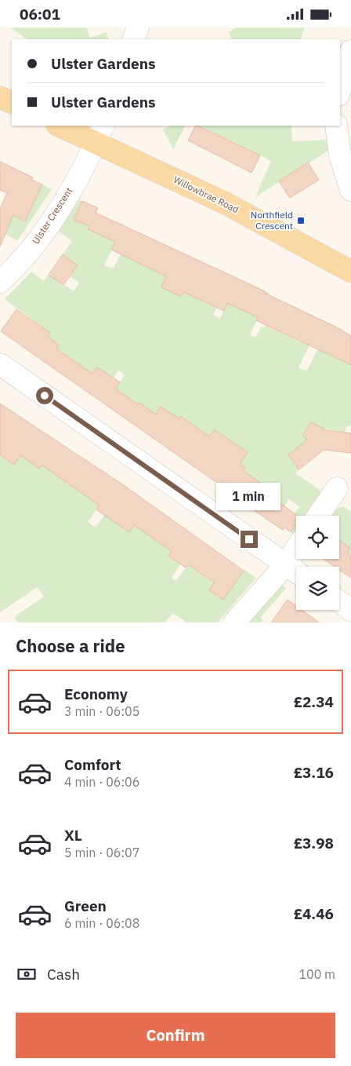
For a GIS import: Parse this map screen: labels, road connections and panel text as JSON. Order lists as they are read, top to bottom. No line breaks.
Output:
{"streets":{"main road":["Willowbrae Road"],"street":["Ulster Crescent"]},"crossings":[["Willowbrae Road","Ulster Crescent"]],"places":{"transit":["Northfield Crescent"]},"page":{"status":"06:01","banner":["Ulster Gardens","Ulster Gardens"],"bubble":"1 min","heading":"Choose a ride","list":[{"name":"Economy","note":"3 min · 06:05","value":"£2.34"},{"name":"Comfort","note":"4 min · 06:06","value":"£3.16"},{"name":"XL","note":"5 min · 06:07","value":"£3.98"},{"name":"Green","note":"6 min · 06:08","value":"£4.46"}],"pay":["Cash","100 m"],"buttons":"Confirm"}}
